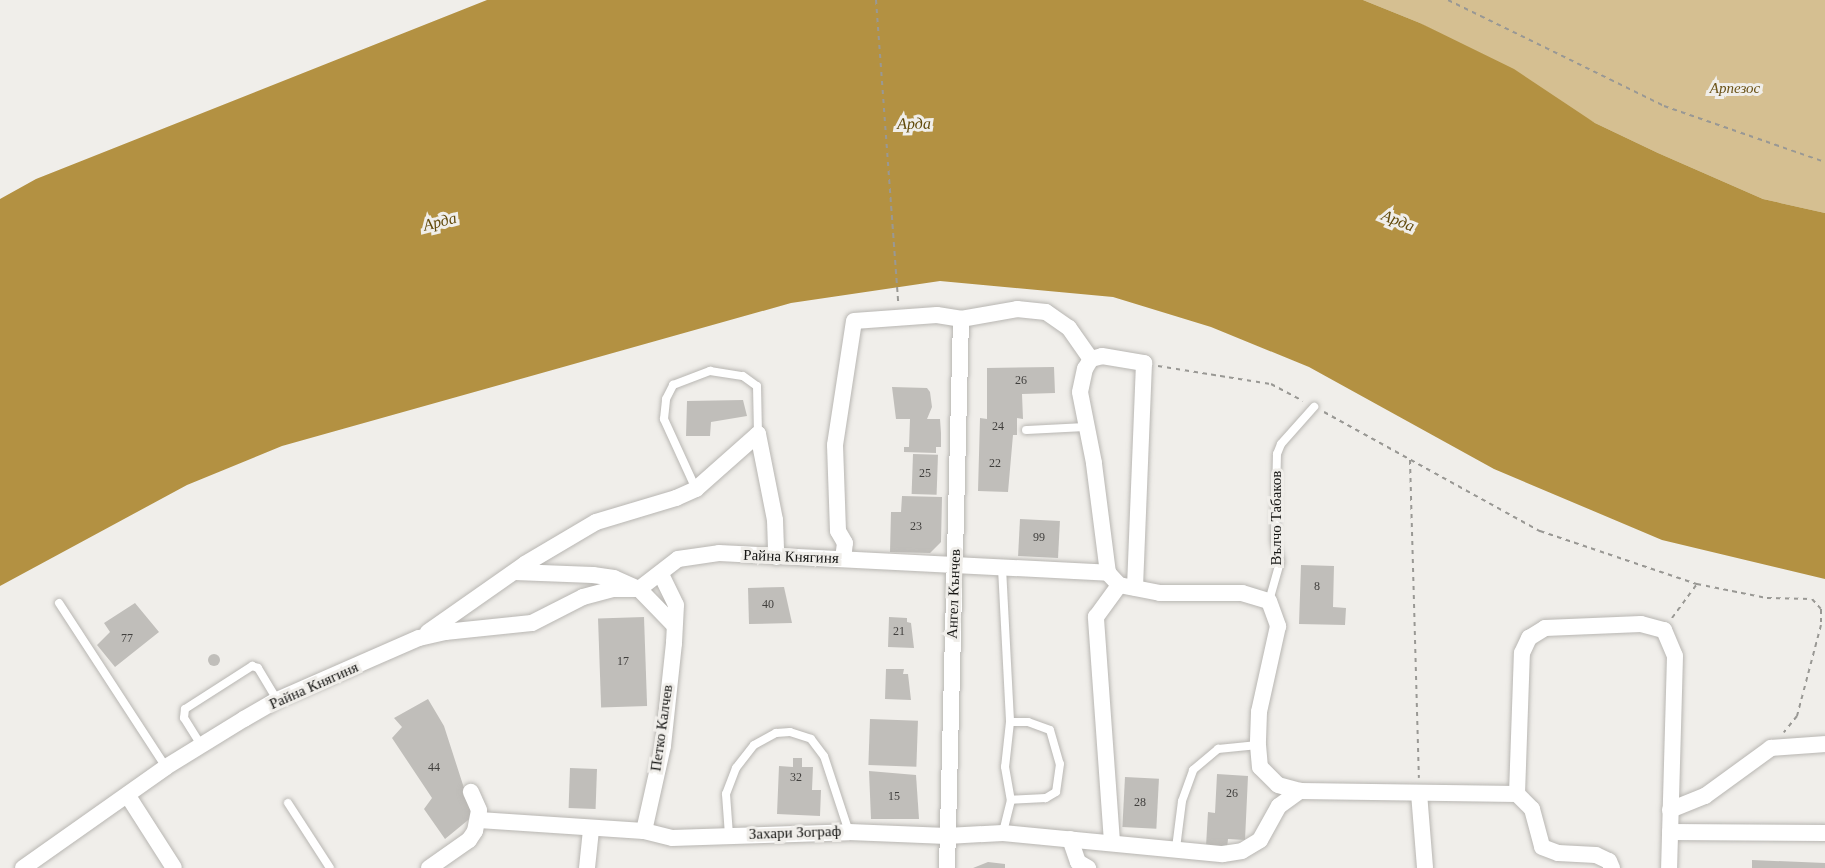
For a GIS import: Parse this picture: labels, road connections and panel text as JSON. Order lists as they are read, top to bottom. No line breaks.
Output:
{"streets":{"street":["Райна Княгиня","Ангел Кънчев","Петко Калчев","Захари Зограф"],"lane":["Вълчо Табаков"]},"crossings":[["Вълчо Табаков","Райна Княгиня"],["Райна Княгиня","Ангел Кънчев"],["Райна Княгиня","Петко Калчев"],["Ангел Кънчев","Захари Зограф"],["Петко Калчев","Захари Зограф"]],"water":["Арда"],"parks":["Арпезос"],"house_numbers":["26","24","22","25","23","99","8","40","21","77","17","44","32","26","15","28"]}
